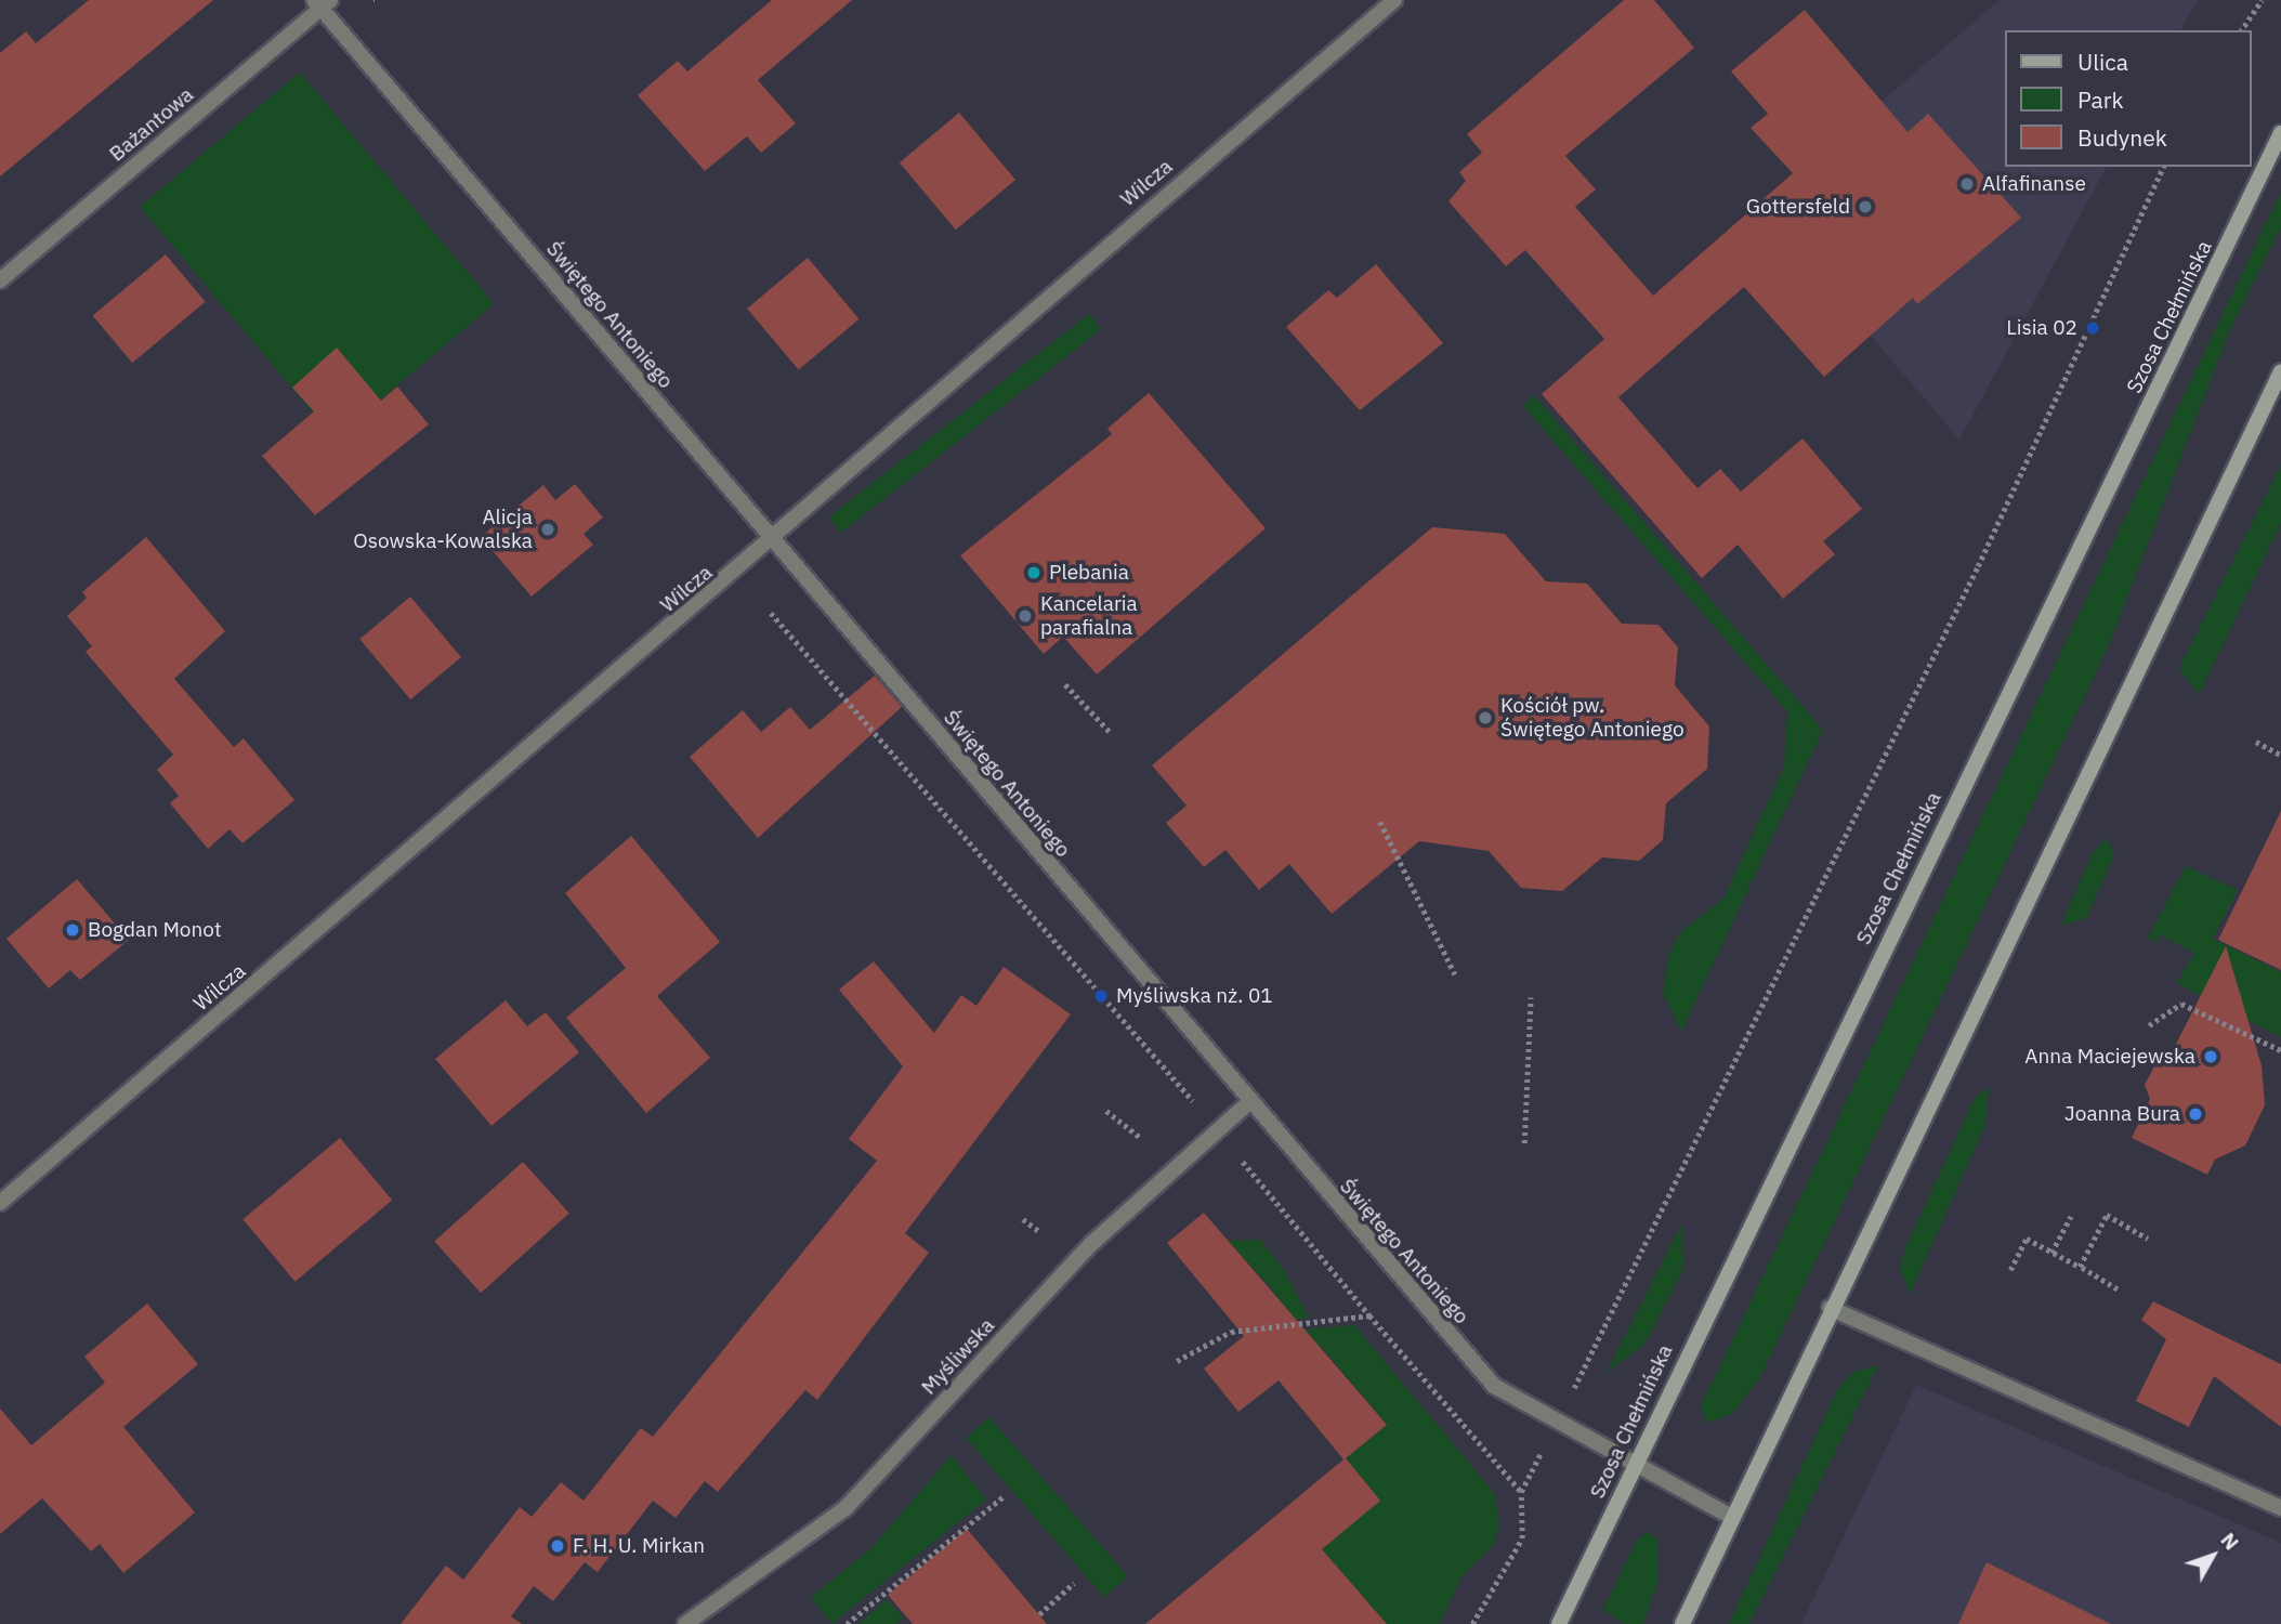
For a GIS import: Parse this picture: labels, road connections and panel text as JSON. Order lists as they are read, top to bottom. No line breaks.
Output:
{"streets":{"main road":["Szosa Chełmińska"],"street":["Bażantowa","Wilcza","Świętego Antoniego","Myśliwska"]},"crossings":[["Bażantowa","Świętego Antoniego"],["Wilcza","Świętego Antoniego"],["Świętego Antoniego","Szosa Chełmińska"],["Świętego Antoniego","Myśliwska"]],"places":["Alfafinanse","Gottersfeld","Lisia 02","Alicja Osowska-Kowalska","Plebania","Kancelaria parafialna","Kościół pw. Świętego Antoniego","Bogdan Monot","Myśliwska nż. 01","Anna Maciejewska","Joanna Bura","F. H. U. Mirkan"],"legend":["Ulica","Park","Budynek"],"north":"top right"}
